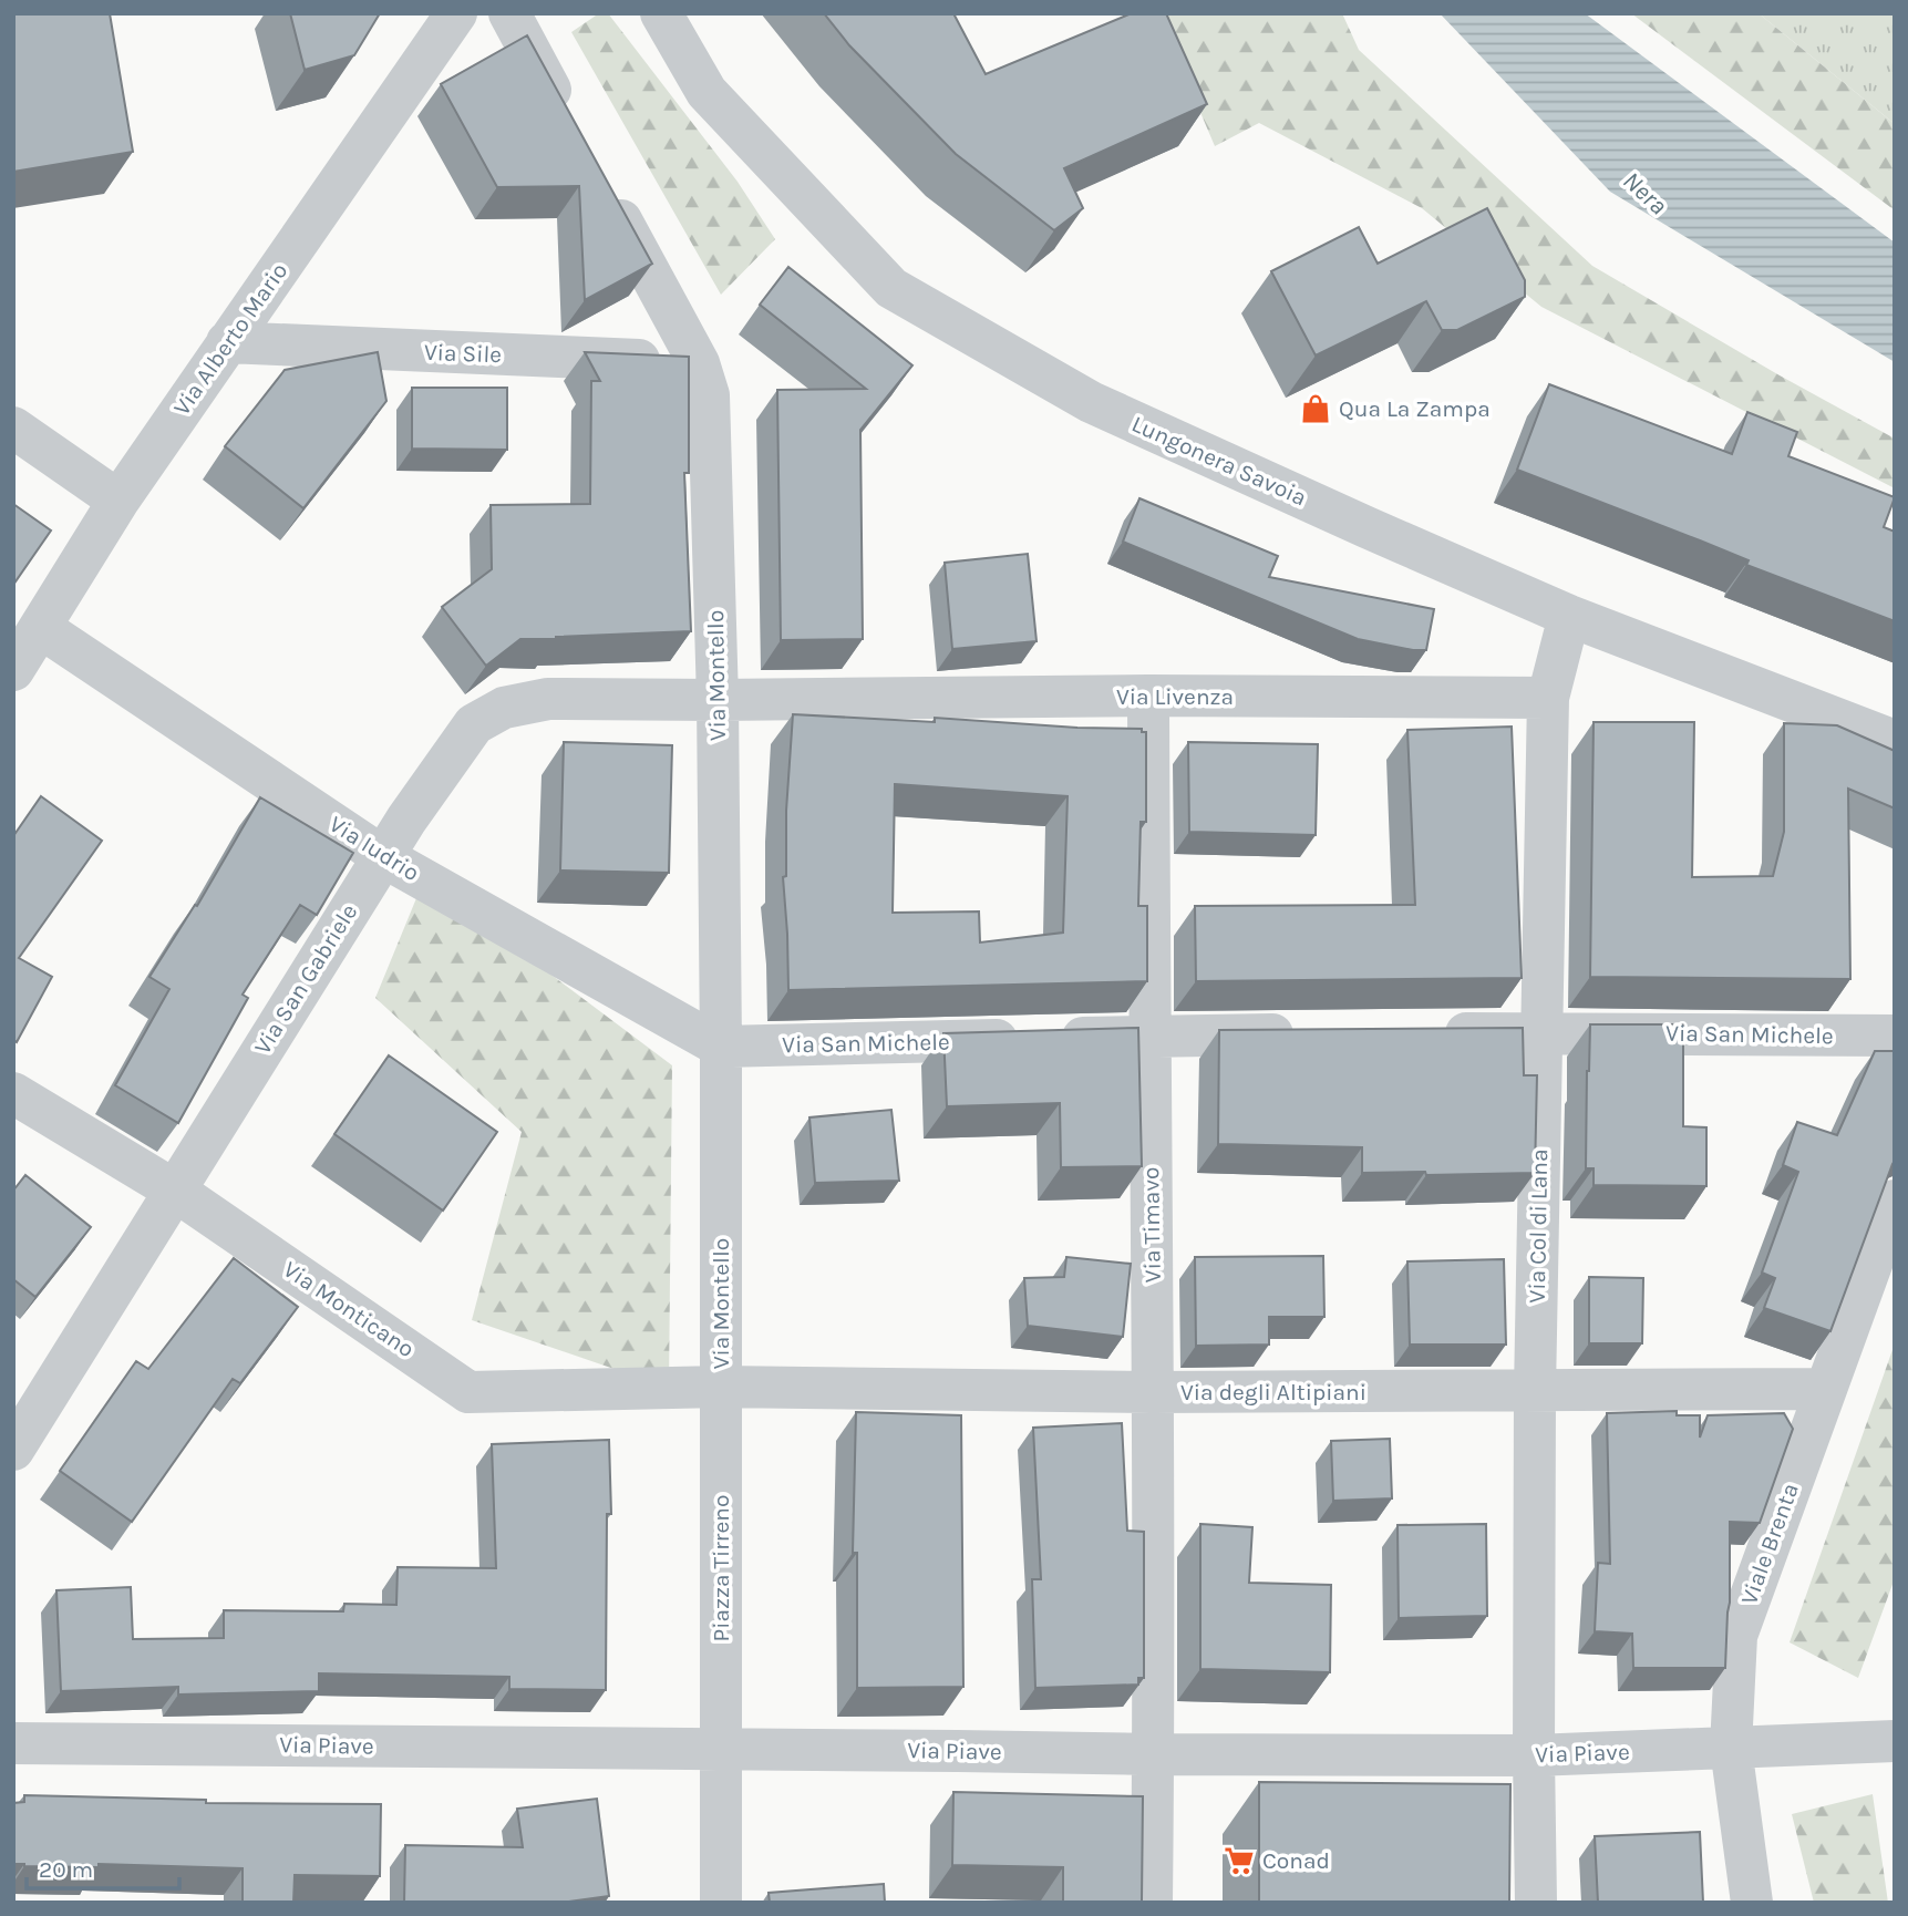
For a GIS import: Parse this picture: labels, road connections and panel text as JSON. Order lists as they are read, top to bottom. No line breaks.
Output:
{"streets":{"street":["Via Alberto Mario","Via Sile","Lungonera Savoia","Via Montello","Via Livenza","Via Iudrio","Via San Gabriele","Via San Michele","Via Timavo","Via Col di Lana","Via Monticano","Via degli Altipiani","Viale Brenta","Piazza Tirreno","Via Piave"]},"crossings":[["Via Alberto Mario","Via Sile"],["Via Alberto Mario","Via Iudrio"],["Via Sile","Via Montello"],["Via Montello","Via Livenza"],["Via Montello","Via Iudrio"],["Via Montello","Via San Gabriele"],["Via Montello","Via San Michele"],["Via Montello","Via Monticano"],["Via Montello","Via degli Altipiani"],["Via Montello","Piazza Tirreno"],["Via Livenza","Via San Gabriele"],["Via Livenza","Via Timavo"],["Via Livenza","Via Col di Lana"],["Via Iudrio","Via San Gabriele"],["Via Iudrio","Via San Michele"],["Via San Gabriele","Via Monticano"],["Via San Michele","Via Timavo"],["Via San Michele","Via Col di Lana"],["Via Timavo","Via degli Altipiani"],["Via Timavo","Via Piave"],["Via Col di Lana","Via degli Altipiani"],["Via Col di Lana","Via Piave"],["Via Monticano","Via degli Altipiani"],["Via Monticano","Piazza Tirreno"],["Via degli Altipiani","Viale Brenta"],["Via degli Altipiani","Piazza Tirreno"],["Viale Brenta","Via Piave"],["Piazza Tirreno","Via Piave"]],"water":["Nera"],"places":{"shop":["Qua La Zampa"],"supermarket":["Conad"]},"scale_bar":"20 m"}
